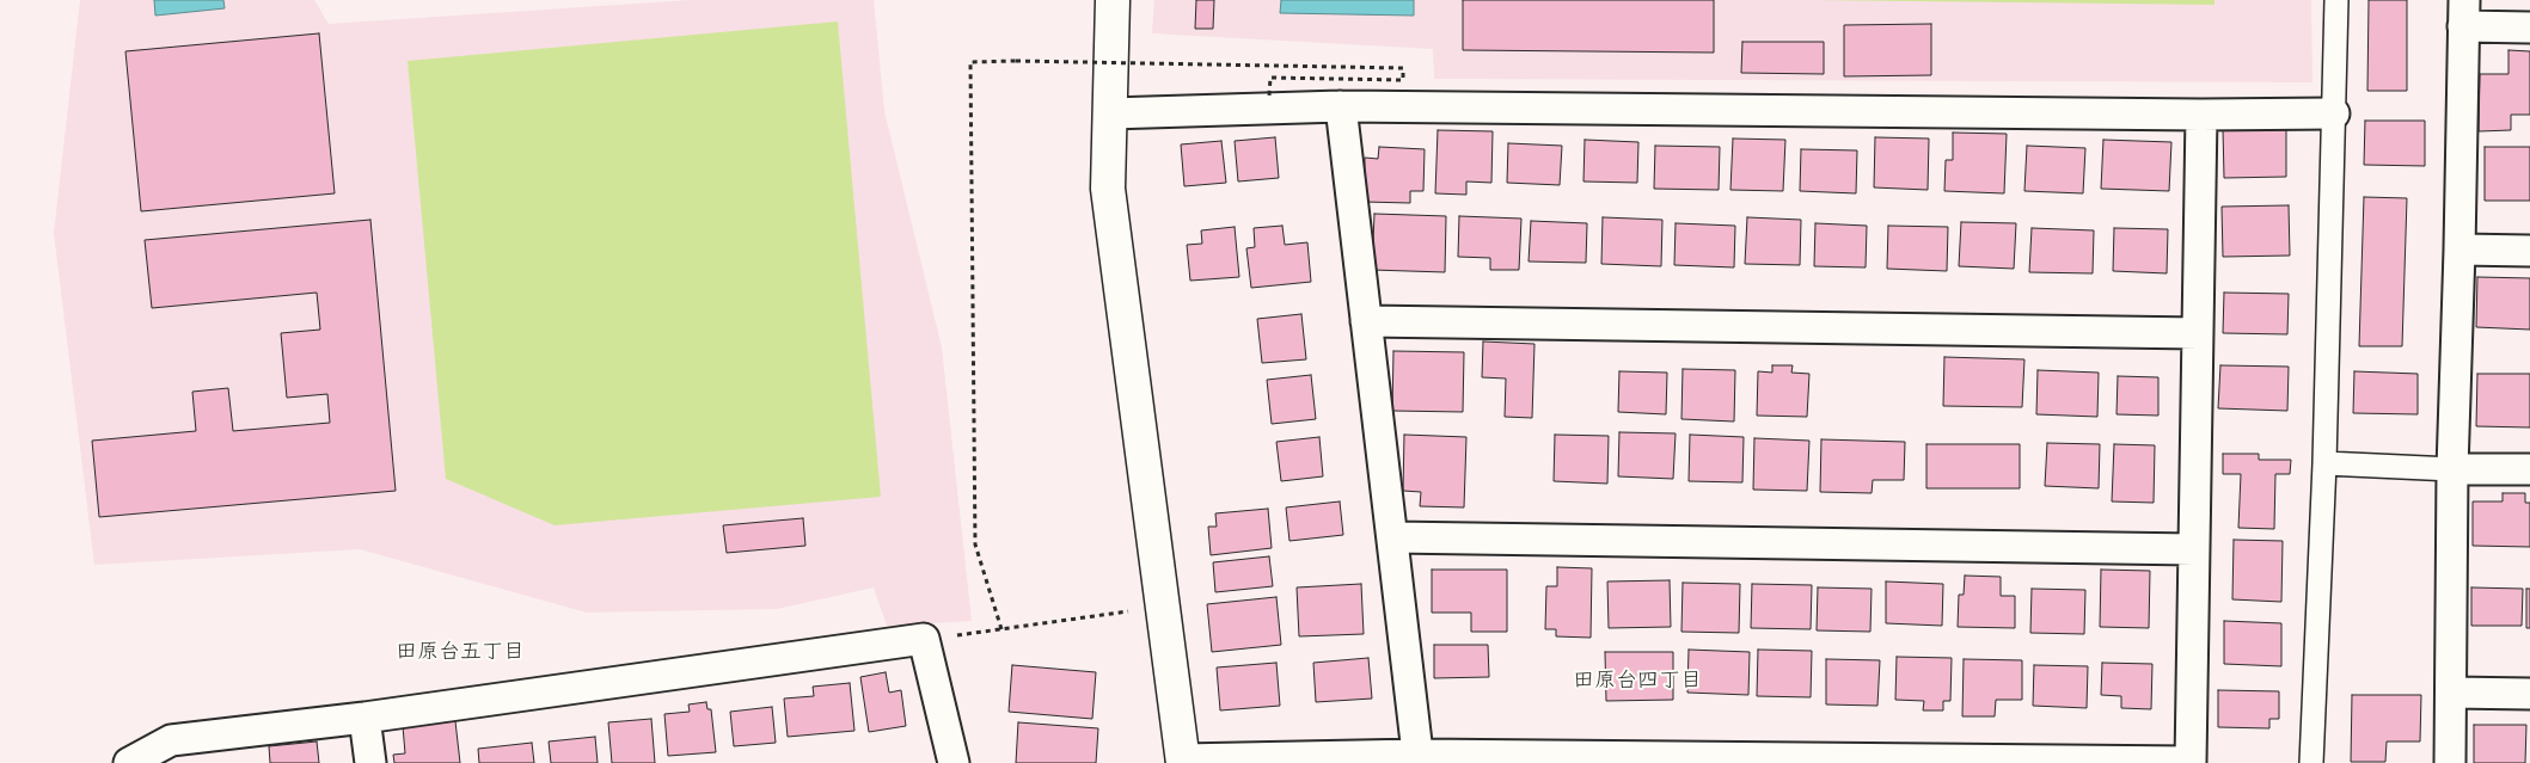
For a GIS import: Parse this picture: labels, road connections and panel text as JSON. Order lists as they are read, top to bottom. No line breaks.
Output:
{"districts":["田原台五丁目","田原台四丁目"]}
